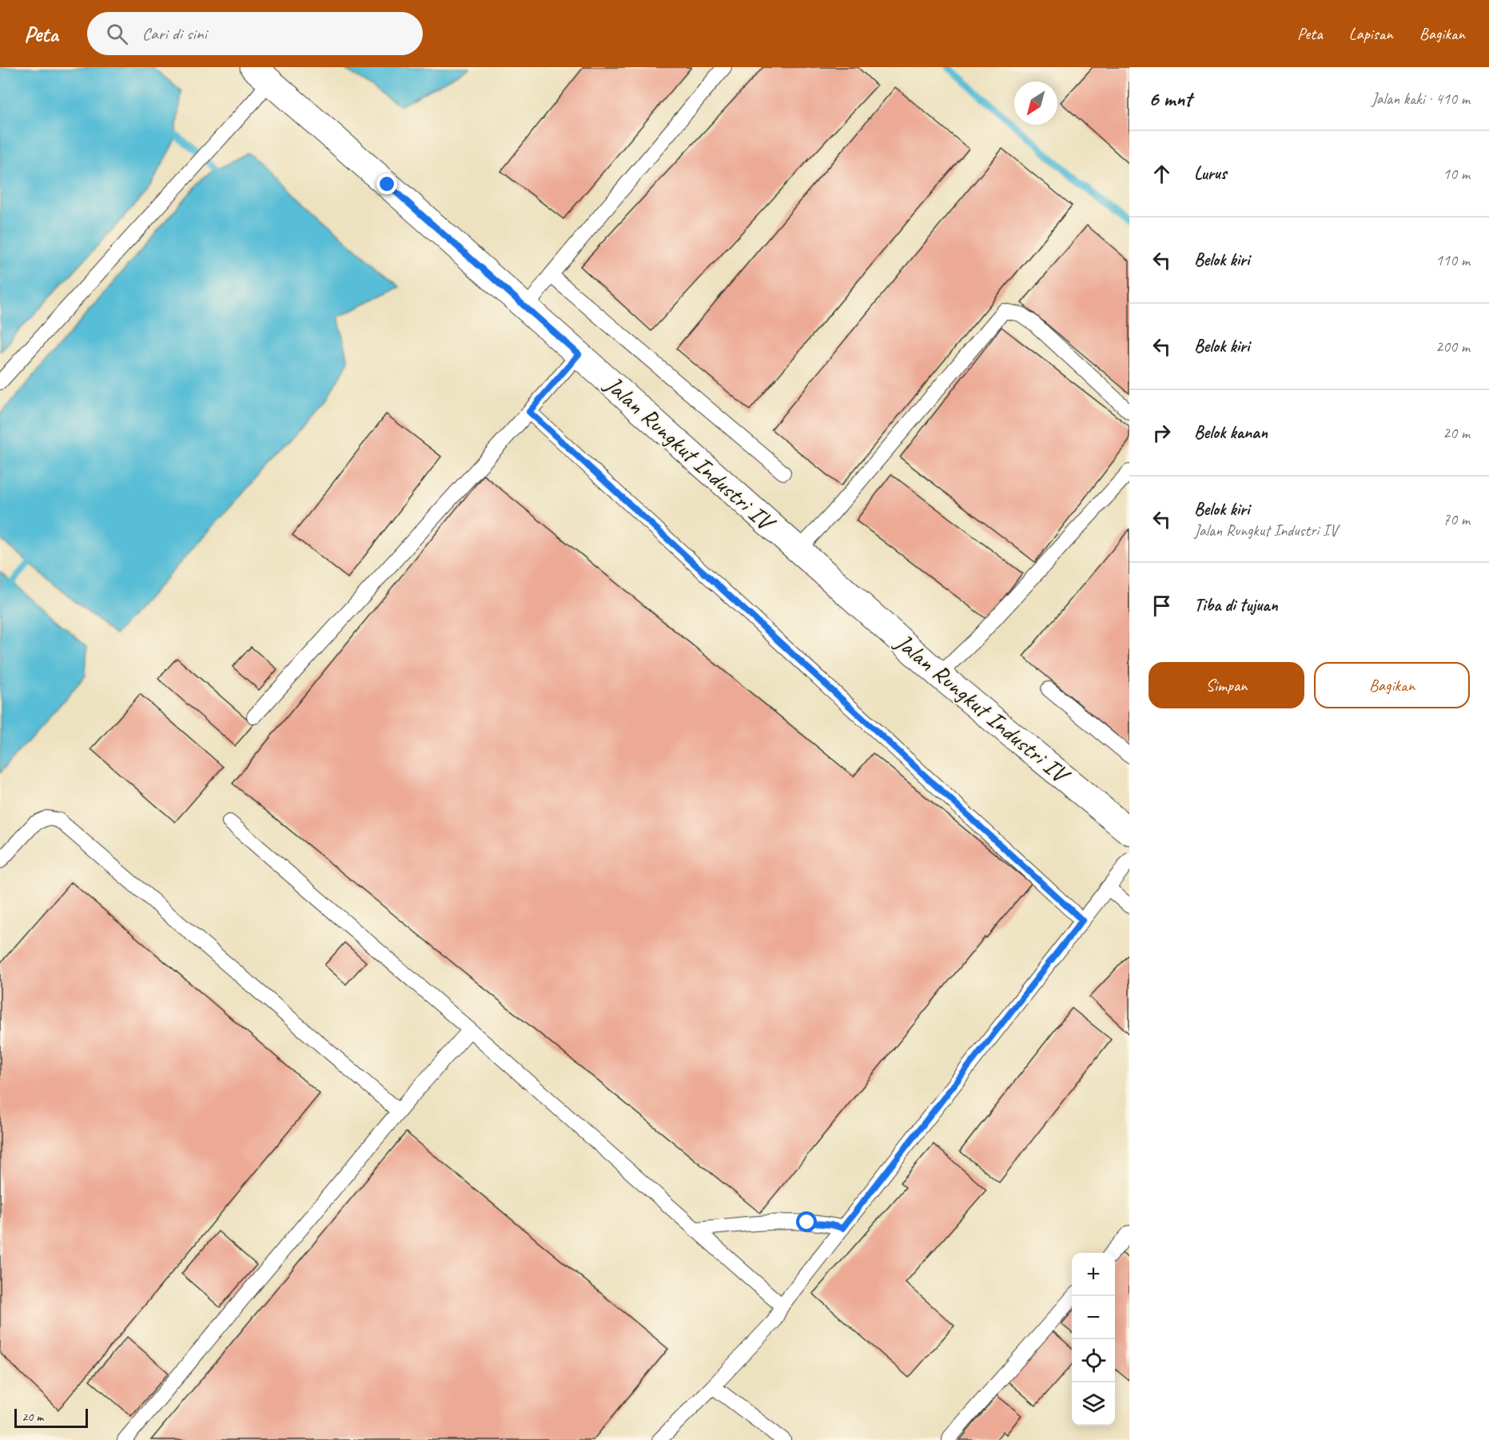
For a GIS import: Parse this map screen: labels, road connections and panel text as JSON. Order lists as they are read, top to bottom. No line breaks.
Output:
{"streets":{"street":["Jalan Rungkut Industri IV"]},"scale_bar":"20 m","north":"bottom left","page":{"header":"Peta","search":"Cari di sini","nav":["Peta","Lapisan","Bagikan"],"heading":["6 mnt","Jalan kaki · 410 m"],"list":[["Lurus","10 m"],["Belok kiri","110 m"],["Belok kiri","200 m"],["Belok kanan","20 m"],["Belok kiri","Jalan Rungkut Industri IV","70 m"],"Tiba di tujuan"],"buttons":["Simpan","Bagikan"],"map_buttons":["+","−"],"scale":"20 m"}}
